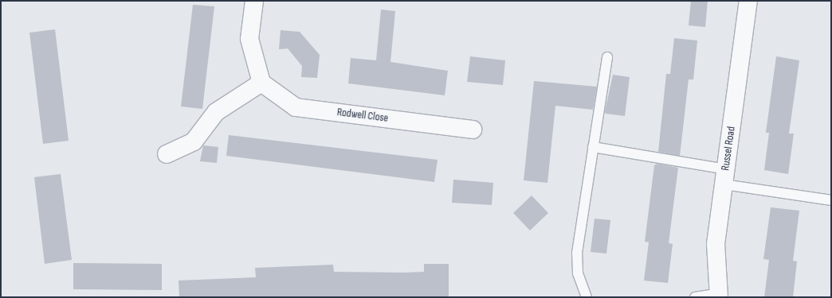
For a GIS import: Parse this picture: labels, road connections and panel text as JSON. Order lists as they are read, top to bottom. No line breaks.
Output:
{"streets":{"street":["Rodwell Close","Russel Road"]}}
